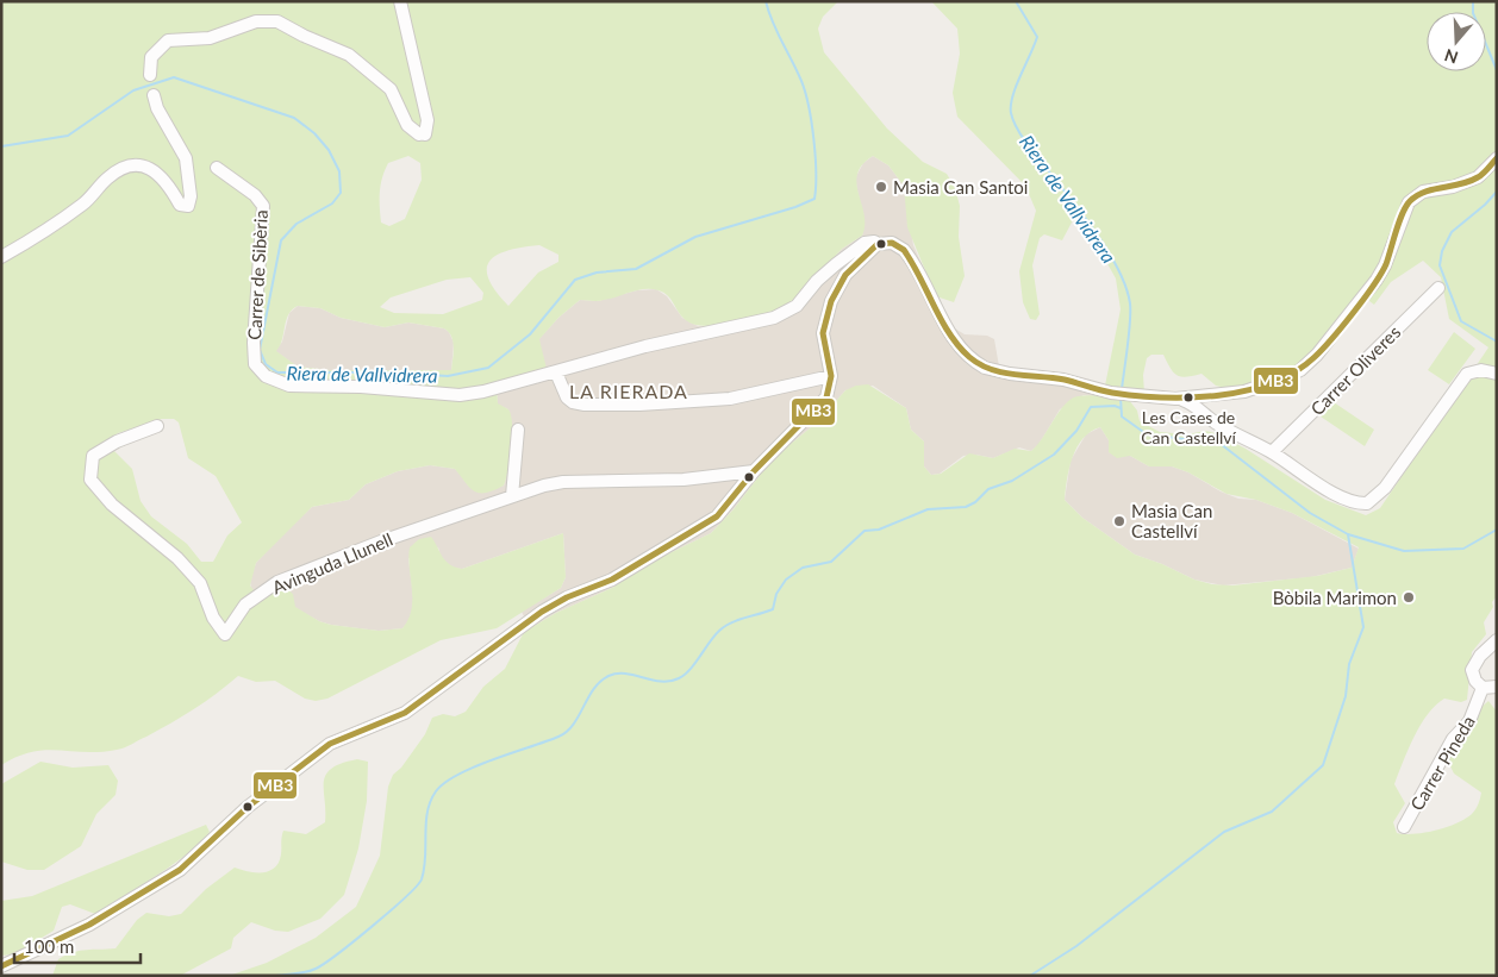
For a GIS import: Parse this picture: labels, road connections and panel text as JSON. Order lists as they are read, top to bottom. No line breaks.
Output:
{"streets":{"street":["Carrer de Sibèria","Carrer Oliveres","Avinguda Llunell","Carrer Pineda"]},"districts":["LA RIERADA"],"water":["Riera de Vallvidrera"],"places":["Masia Can Santoi","Les Cases de Can Castellví","Masia Can Castellví","Bòbila Marimon"],"lines":["transit line MB3"],"scale_bar":"100 m","north":"bottom"}
